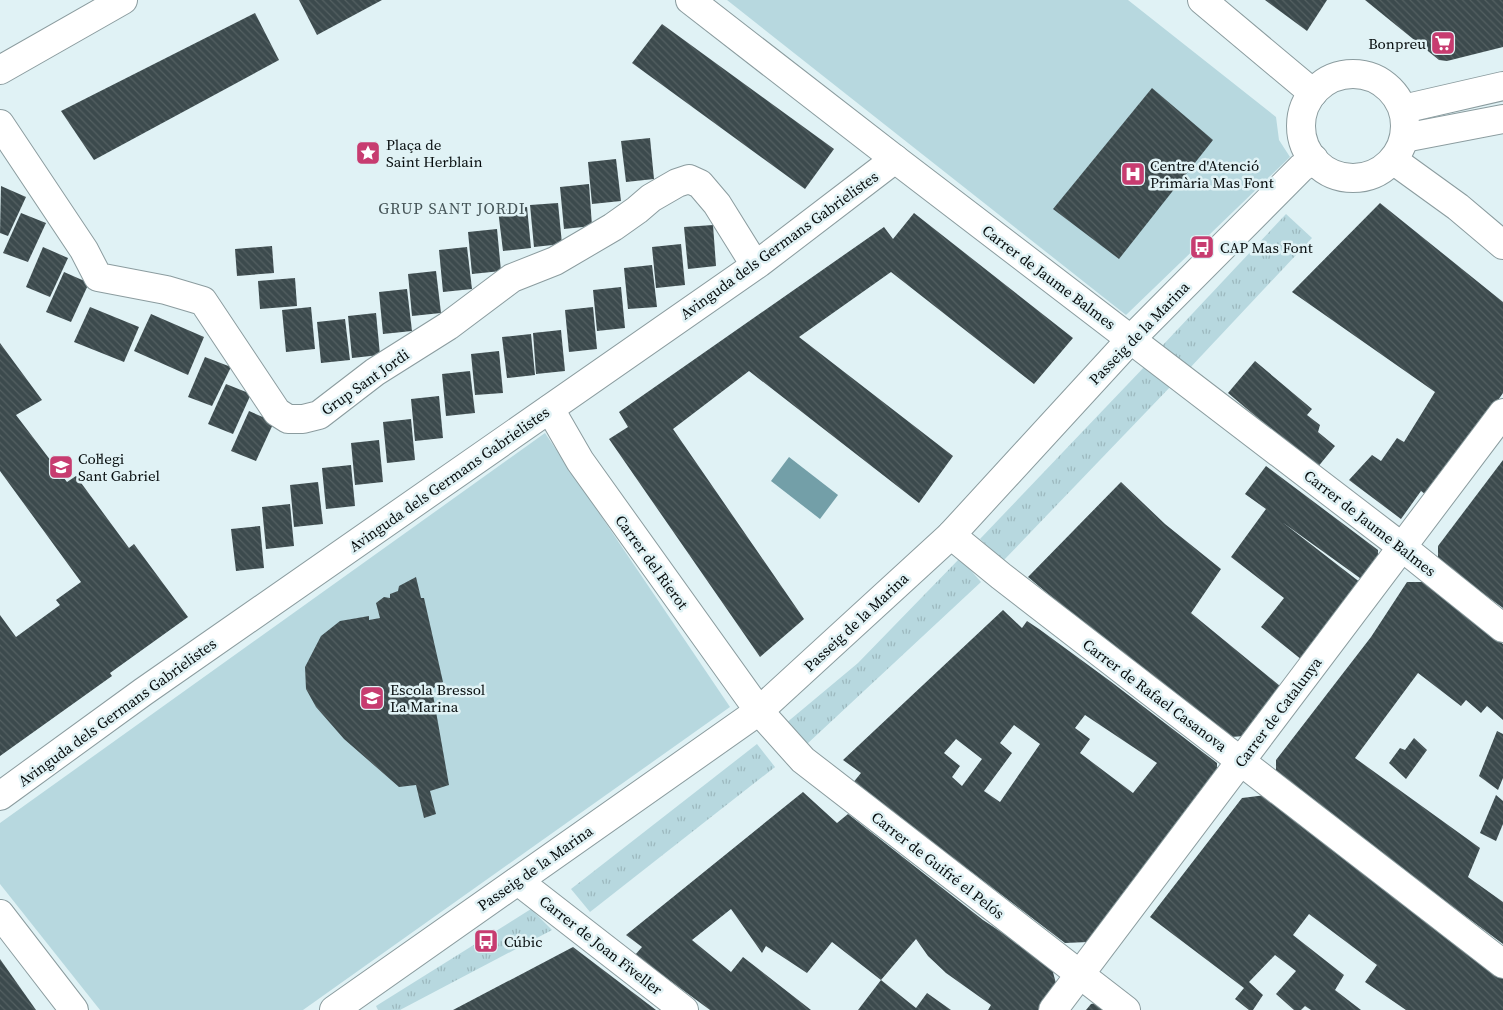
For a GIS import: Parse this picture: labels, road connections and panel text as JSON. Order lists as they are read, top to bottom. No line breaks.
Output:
{"streets":{"street":["Avinguda dels Germans Gabrielistes","Carrer de Jaume Balmes","Passeig de la Marina","Grup Sant Jordi","Carrer del Rierot","Carrer de Rafael Casanova","Carrer de Catalunya","Carrer de Guifré el Pelós","Carrer de Joan Fiveller"]},"crossings":[["Avinguda dels Germans Gabrielistes","Carrer de Jaume Balmes"],["Avinguda dels Germans Gabrielistes","Grup Sant Jordi"],["Avinguda dels Germans Gabrielistes","Carrer del Rierot"],["Carrer de Jaume Balmes","Passeig de la Marina"],["Carrer de Jaume Balmes","Carrer de Catalunya"],["Passeig de la Marina","Carrer del Rierot"],["Passeig de la Marina","Carrer de Rafael Casanova"],["Passeig de la Marina","Carrer de Guifré el Pelós"],["Passeig de la Marina","Carrer de Joan Fiveller"],["Carrer del Rierot","Carrer de Guifré el Pelós"],["Carrer de Rafael Casanova","Carrer de Catalunya"],["Carrer de Catalunya","Carrer de Guifré el Pelós"]],"districts":["GRUP SANT JORDI"],"places":{"supermarket":["Bonpreu"],"place":["Plaça de Saint Herblain"],"hospital":["Centre d'Atenció Primària Mas Font"],"bus stop":["CAP Mas Font","Cúbic"],"school or university":["Col·legi Sant Gabriel","Escola Bressol La Marina"]}}
